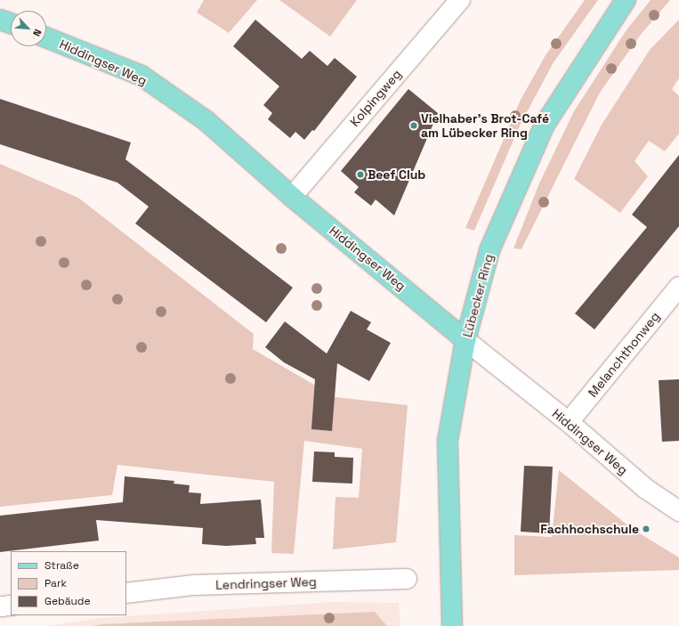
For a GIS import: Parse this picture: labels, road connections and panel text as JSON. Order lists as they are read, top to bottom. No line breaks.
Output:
{"streets":{"main road":["Hiddingser Weg","Lübecker Ring"],"street":["Kolpingweg","Melanchthonweg","Lendringser Weg"]},"crossings":[["Hiddingser Weg","Kolpingweg"],["Hiddingser Weg","Lübecker Ring"],["Hiddingser Weg","Melanchthonweg"]],"places":["Vielhaber's Brot-Café am Lübecker Ring","Beef Club","Fachhochschule"],"legend":["Straße","Park","Gebäude"],"north":"bottom right"}
